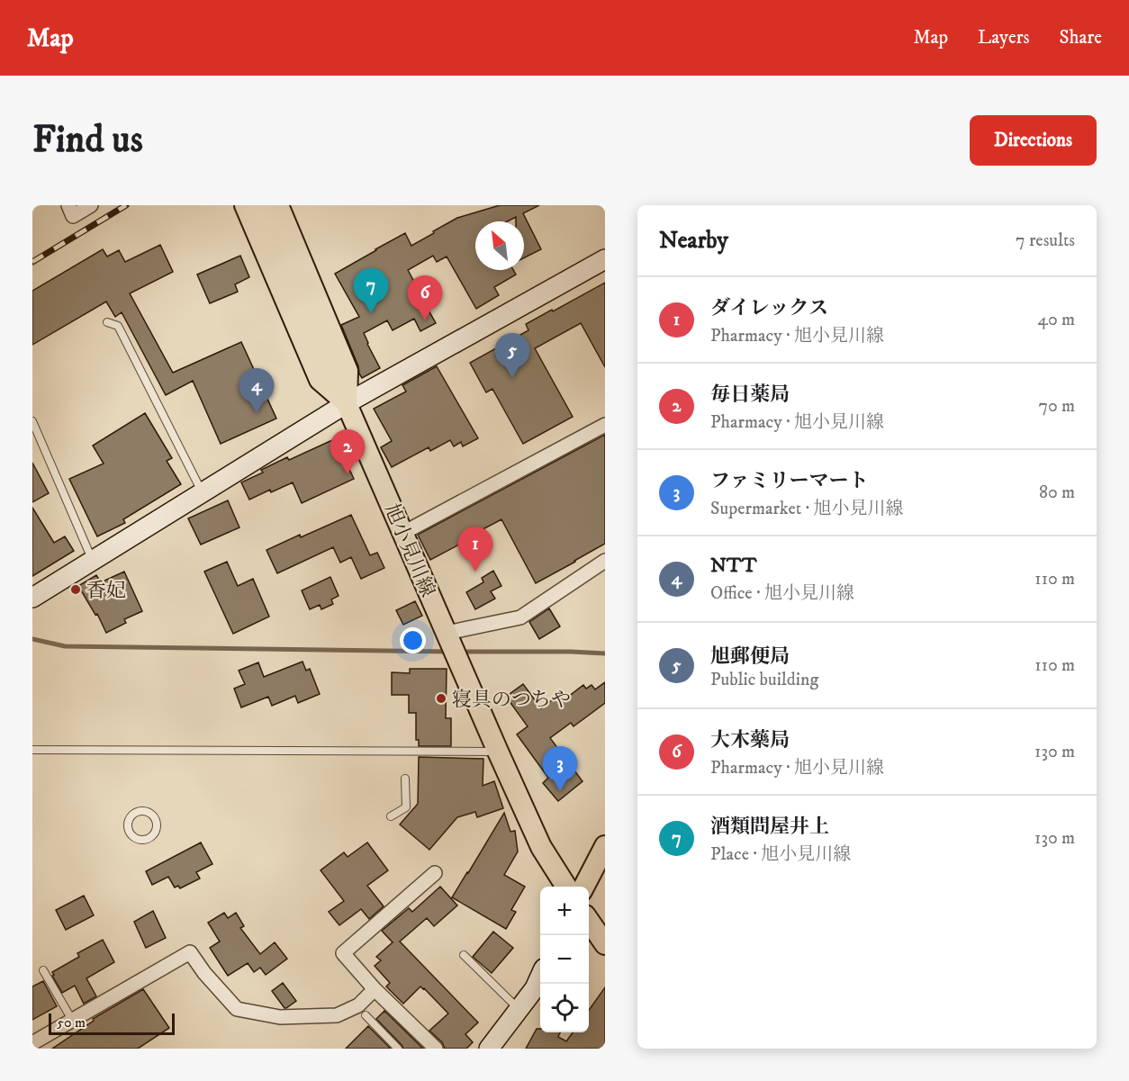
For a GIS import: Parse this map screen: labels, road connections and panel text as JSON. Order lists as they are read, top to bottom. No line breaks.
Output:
{"streets":{"main road":["旭小見川線"]},"places":["香妃","寝具のつちや"],"scale_bar":"50 m","north":"top left","page":{"header":"Map","nav":["Map","Layers","Share"],"buttons":"Directions","title":"Find us","heading":["Nearby","7 results"],"pins":["7","6","5","4","2","1","3"],"list":[{"mark":"1","name":"ダイレックス","note":"Pharmacy · 旭小見川線","value":"40 m"},{"mark":"2","name":"毎日薬局","note":"Pharmacy · 旭小見川線","value":"70 m"},{"mark":"3","name":"ファミリーマート","note":"Supermarket · 旭小見川線","value":"80 m"},{"mark":"4","name":"NTT","note":"Office · 旭小見川線","value":"110 m"},{"mark":"5","name":"旭郵便局","note":"Public building","value":"110 m"},{"mark":"6","name":"大木藥局","note":"Pharmacy · 旭小見川線","value":"130 m"},{"mark":"7","name":"酒類問屋井上","note":"Place · 旭小見川線","value":"130 m"}],"map_buttons":["+","−"],"scale":"50 m"}}
